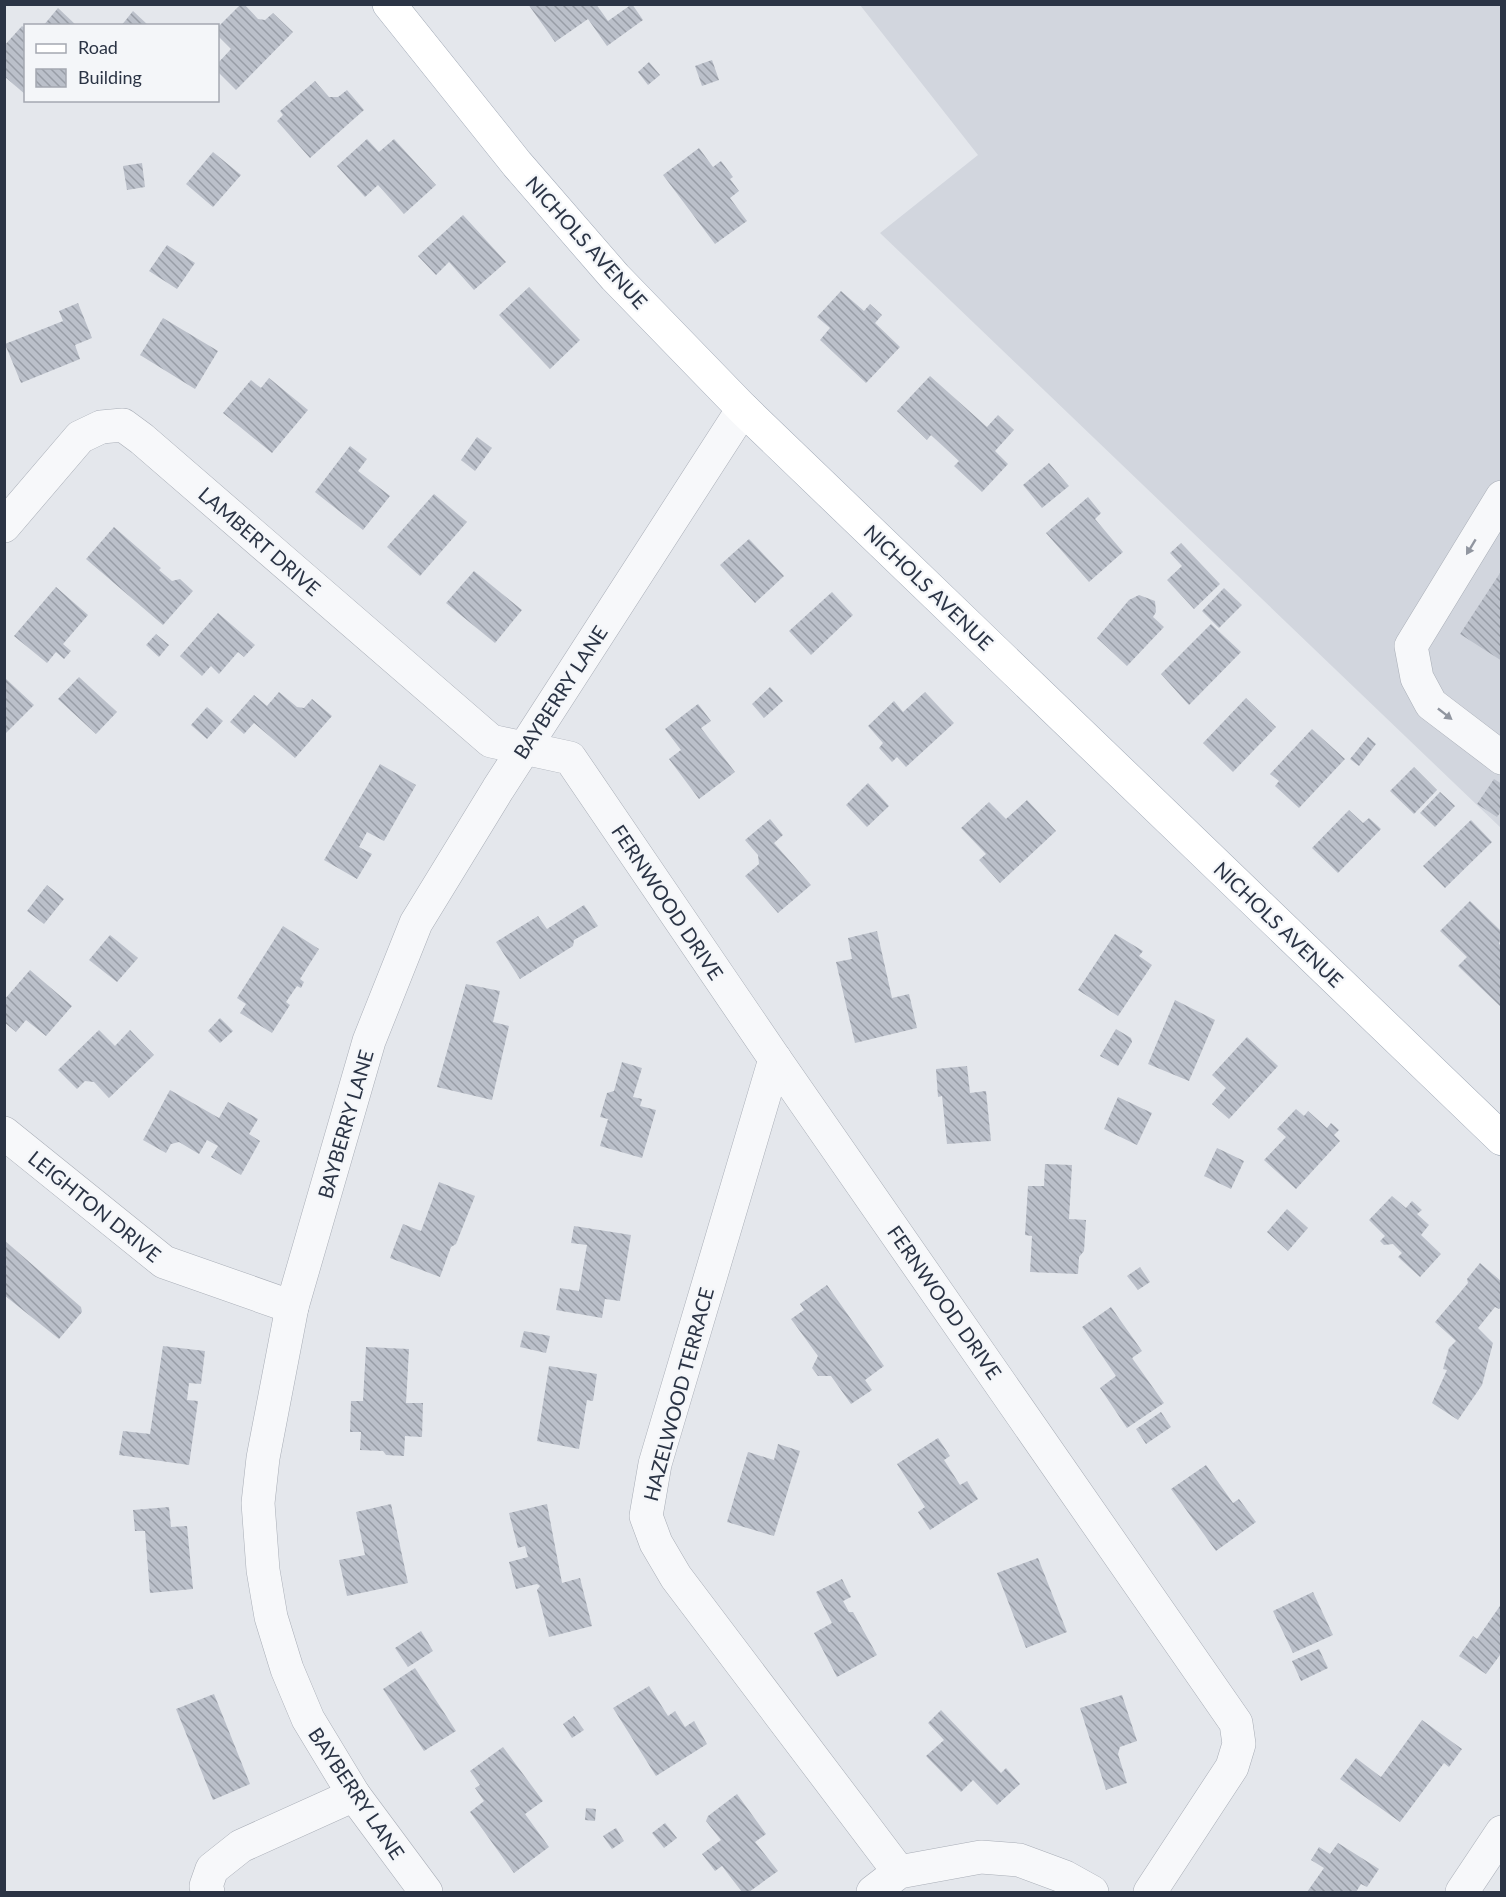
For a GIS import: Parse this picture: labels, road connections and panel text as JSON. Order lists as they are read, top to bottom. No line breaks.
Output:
{"streets":{"main road":["NICHOLS AVENUE"],"street":["LAMBERT DRIVE","BAYBERRY LANE","FERNWOOD DRIVE","LEIGHTON DRIVE","HAZELWOOD TERRACE"]},"crossings":[["NICHOLS AVENUE","BAYBERRY LANE"],["LAMBERT DRIVE","BAYBERRY LANE"],["LAMBERT DRIVE","FERNWOOD DRIVE"],["BAYBERRY LANE","FERNWOOD DRIVE"],["BAYBERRY LANE","LEIGHTON DRIVE"],["FERNWOOD DRIVE","HAZELWOOD TERRACE"]],"legend":["Road","Building"]}
